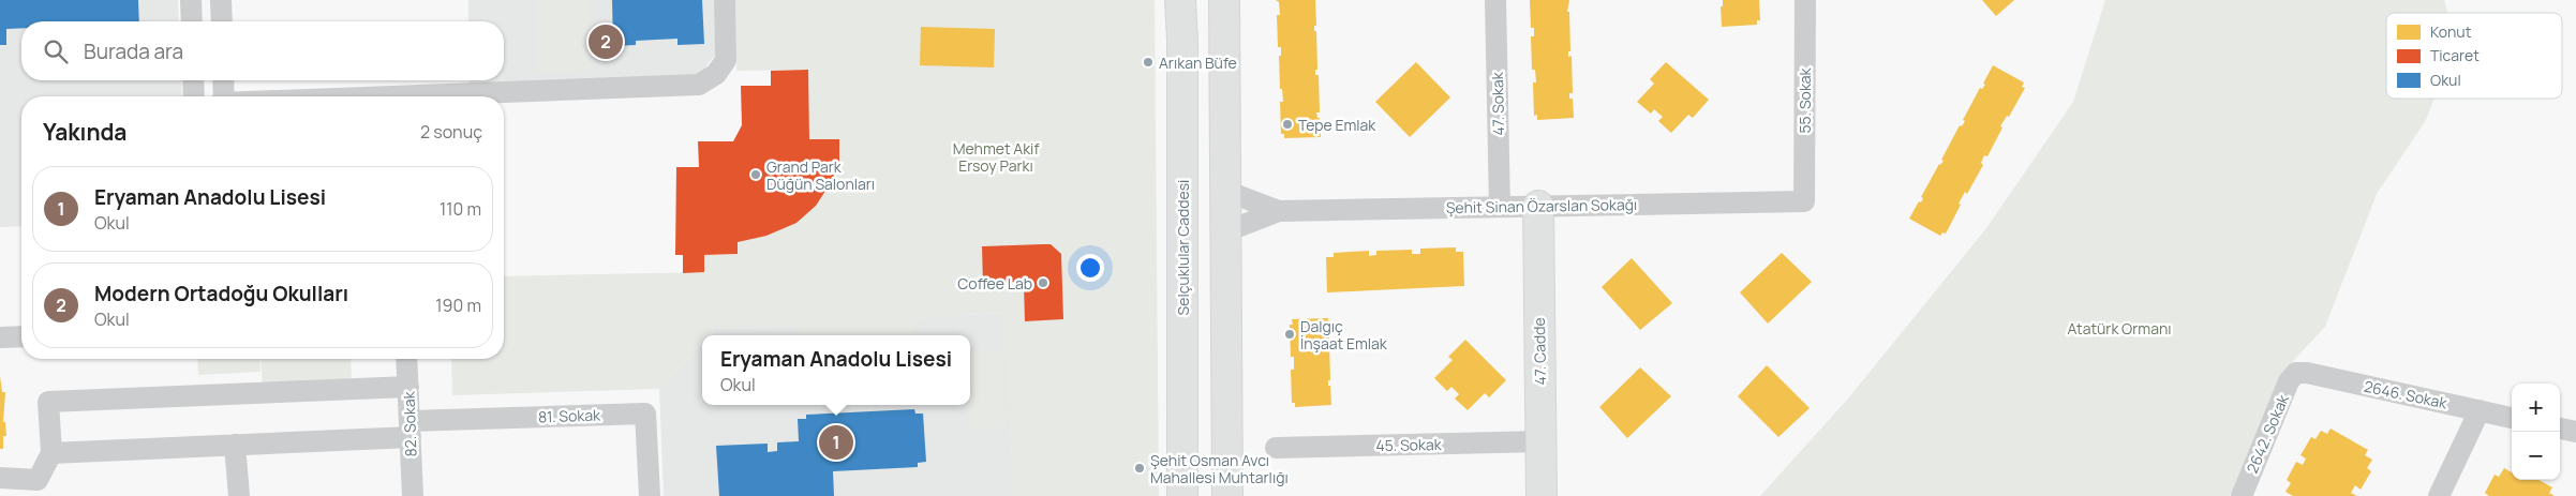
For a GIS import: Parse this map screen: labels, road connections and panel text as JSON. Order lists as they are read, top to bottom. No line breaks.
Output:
{"streets":{"main road":["Selçuklular Caddesi","47. Cadde"],"street":["55. Sokak","47. Sokak","Şehit Sinan Özarslan Sokağı","2646. Sokak","81. Sokak","82. Sokak","2642. Sokak","45. Sokak"]},"crossings":[["55. Sokak","Şehit Sinan Özarslan Sokağı"],["47. Sokak","Şehit Sinan Özarslan Sokağı"],["Şehit Sinan Özarslan Sokağı","47. Cadde"],["47. Cadde","45. Sokak"],["2646. Sokak","2642. Sokak"],["81. Sokak","82. Sokak"]],"parks":["Mehmet Akif Ersoy Parkı","Atatürk Ormanı"],"places":["Arıkan Büfe","Tepe Emlak","Grand Park Düğün Salonları","Coffee Lab","Dalgıç İnşaat Emlak","Şehit Osman Avcı Mahallesi Muhtarlığı"],"legend":["Konut","Ticaret","Okul"],"page":{"search":"Burada ara","pins":["2","1"],"heading":["Yakında","2 sonuç"],"list":[{"mark":"1","name":"Eryaman Anadolu Lisesi","note":"Okul","value":"110 m"},{"mark":"2","name":"Modern Ortadoğu Okulları","note":"Okul","value":"190 m"}],"popup":["Eryaman Anadolu Lisesi","Okul"],"map_buttons":["+","−"]}}
